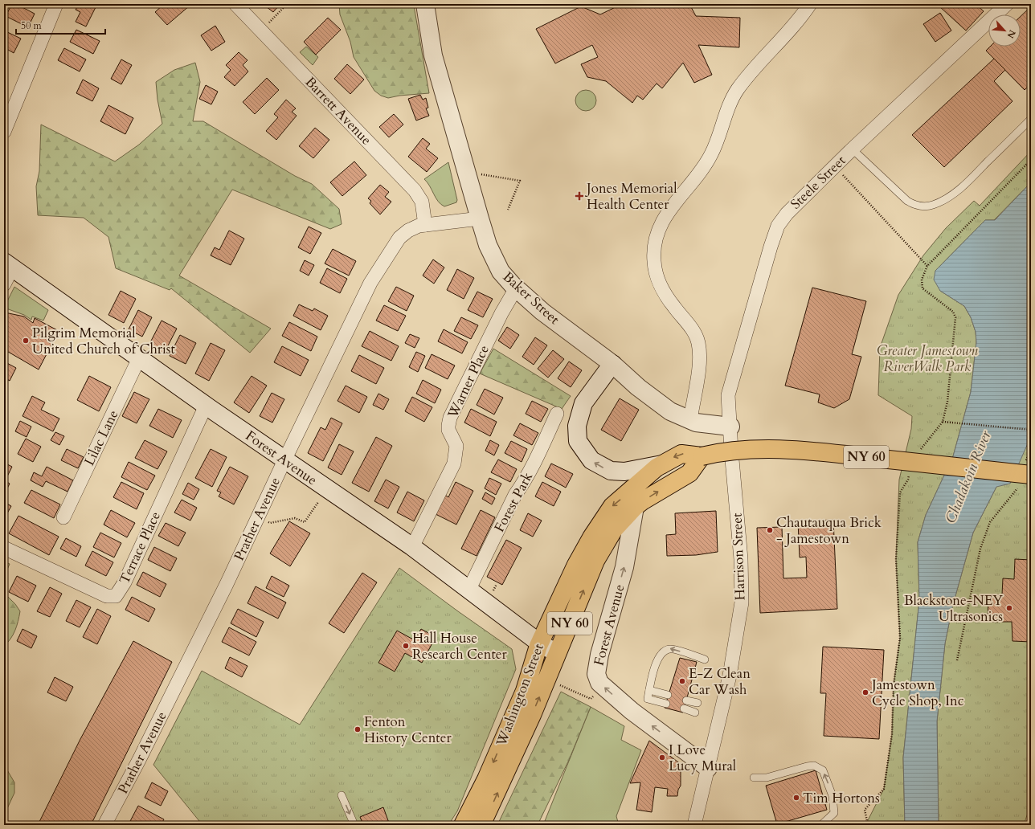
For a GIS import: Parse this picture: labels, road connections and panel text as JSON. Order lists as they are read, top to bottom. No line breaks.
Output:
{"streets":{"highway":["NY 60","Washington Street"],"street":["Barrett Avenue","Steele Street","Baker Street","Warner Place","Lilac Lane","Forest Avenue","Forest Park","Prather Avenue","Terrace Place","Harrison Street"]},"crossings":[["Barrett Avenue","Prather Avenue"],["Steele Street","Baker Street"],["Steele Street","Harrison Street"],["Baker Street","Warner Place"],["Baker Street","Prather Avenue"],["Baker Street","Harrison Street"],["Warner Place","Forest Avenue"],["Lilac Lane","Forest Avenue"],["NY 60","Washington Street"],["Forest Avenue","Forest Park"],["Forest Avenue","Prather Avenue"],["Forest Avenue","Terrace Place"],["Forest Avenue","Harrison Street"],["Forest Avenue","Washington Street"]],"water":["Chadakoin River"],"parks":["Greater Jamestown RiverWalk Park"],"places":{"health":["Jones Memorial Health Center"],"other":["Pilgrim Memorial United Church of Christ","Chautauqua Brick - Jamestown","Blackstone-NEY Ultrasonics","Hall House Research Center","E-Z Clean Car Wash","Jamestown Cycle Shop, Inc","Fenton History Center","I Love Lucy Mural","Tim Hortons"]},"scale_bar":"50 m","north":"bottom right"}
